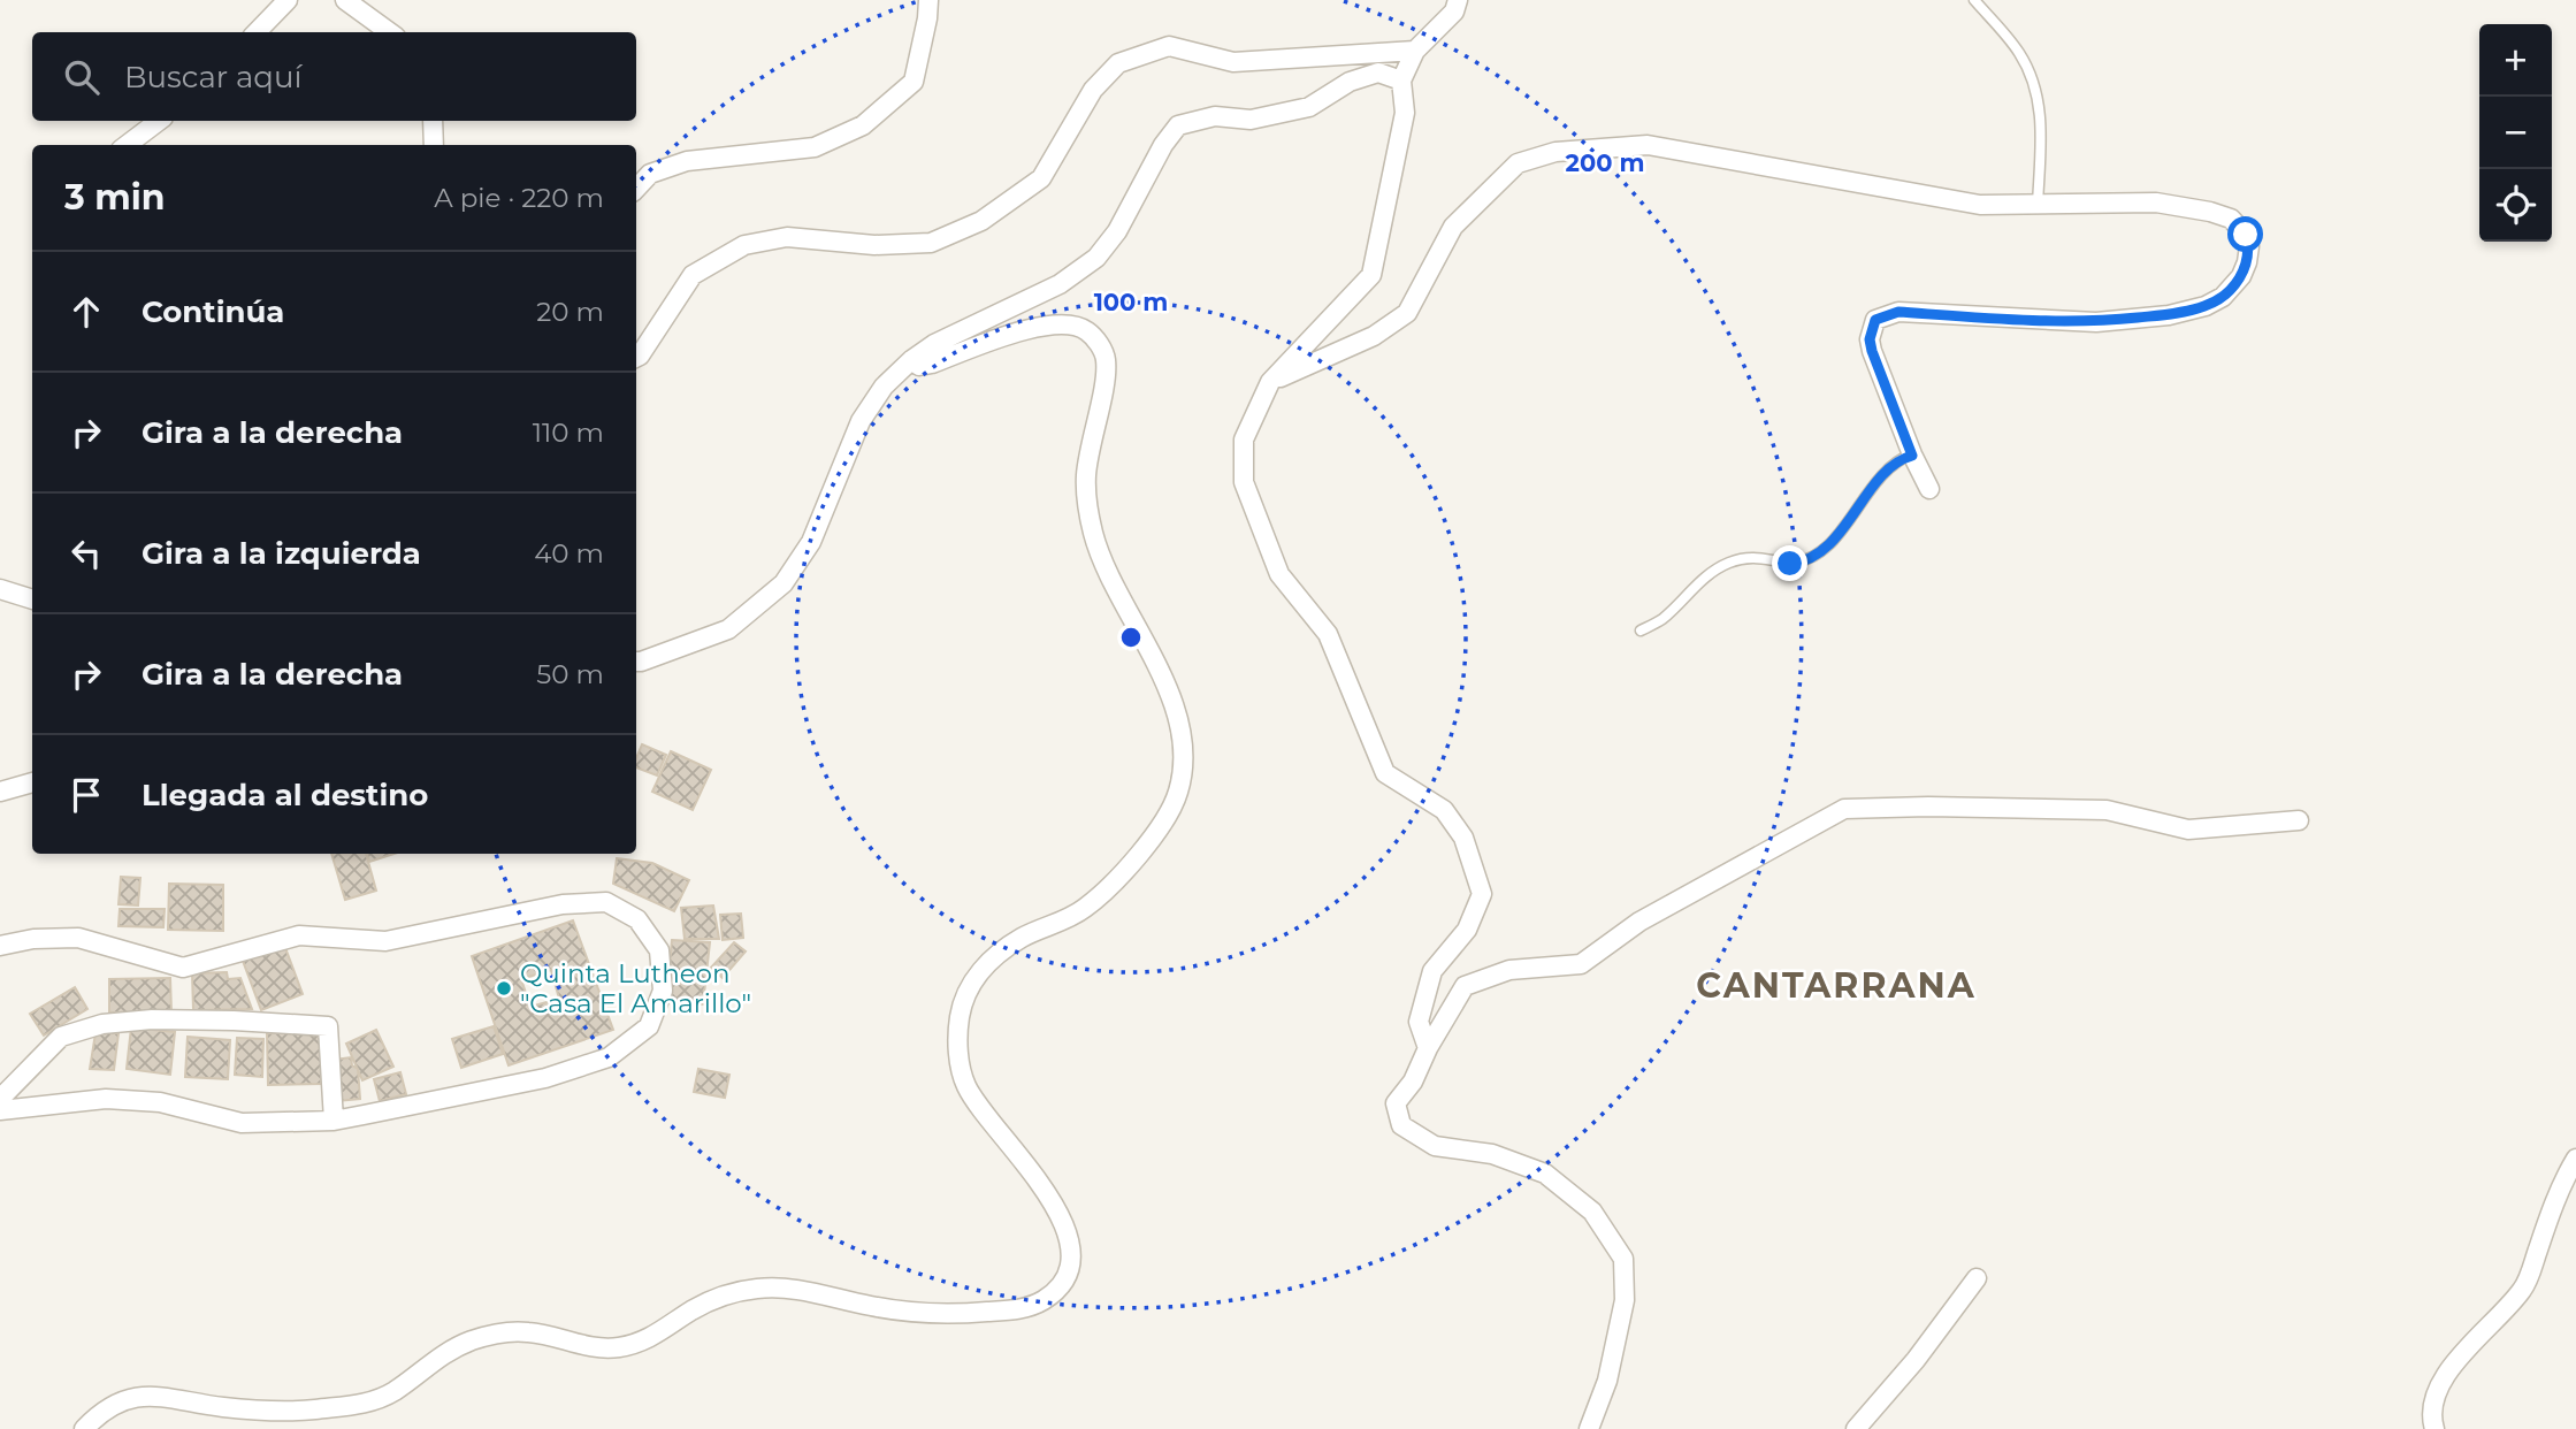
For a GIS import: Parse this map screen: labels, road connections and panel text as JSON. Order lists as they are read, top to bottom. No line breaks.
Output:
{"districts":["CANTARRANA"],"places":["Quinta Lutheon \"Casa El Amarillo\""],"page":{"map_buttons":["+","−"],"search":"Buscar aquí","heading":["3 min","A pie · 220 m"],"list":[["Continúa","20 m"],["Gira a la derecha","110 m"],["Gira a la izquierda","40 m"],["Gira a la derecha","50 m"],"Llegada al destino"]},"rings":["200 m","100 m"]}
